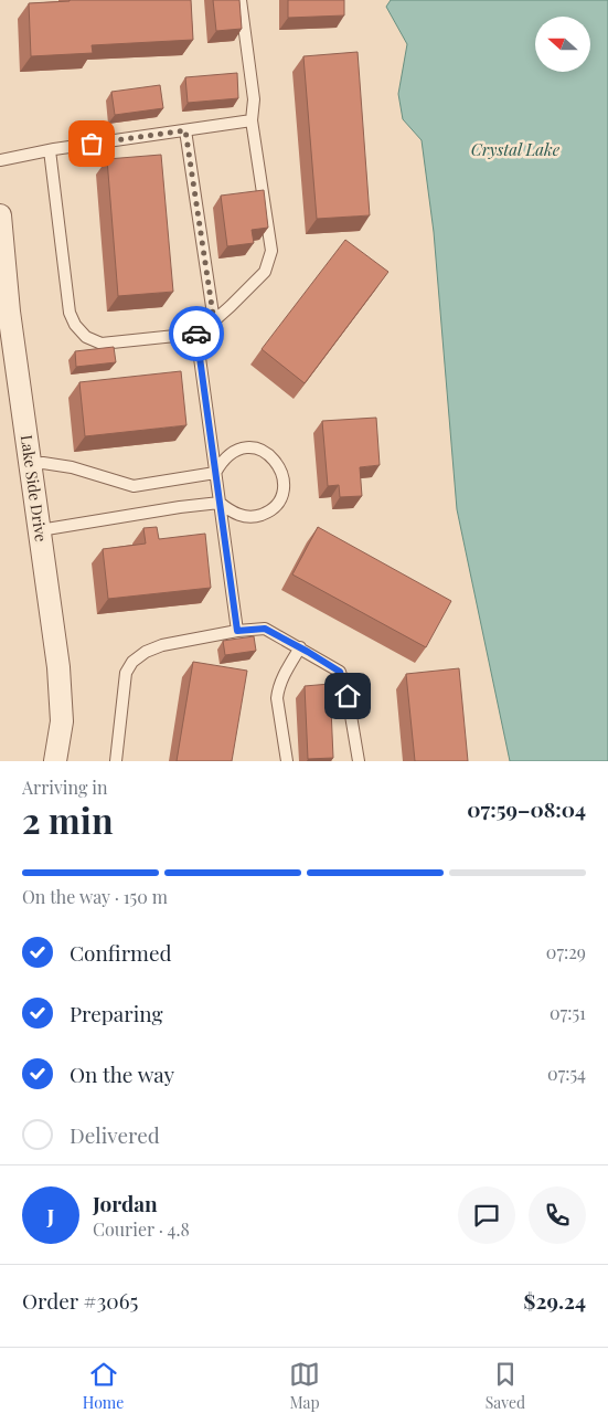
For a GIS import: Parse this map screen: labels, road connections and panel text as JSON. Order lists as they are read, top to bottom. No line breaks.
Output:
{"streets":{"street":["Lake Side Drive"]},"water":["Crystal Lake"],"north":"left","page":{"heading":["2 min","Arriving in","07:59–08:04"],"panel":["Jordan","Courier · 4.8","Order #3065","$29.24"],"bar":"On the way · 150 m","list":[["Confirmed","07:29"],["Preparing","07:51"],["On the way","07:54"],"Delivered"],"round":"J","tabs":["Home","Map","Saved"]}}
